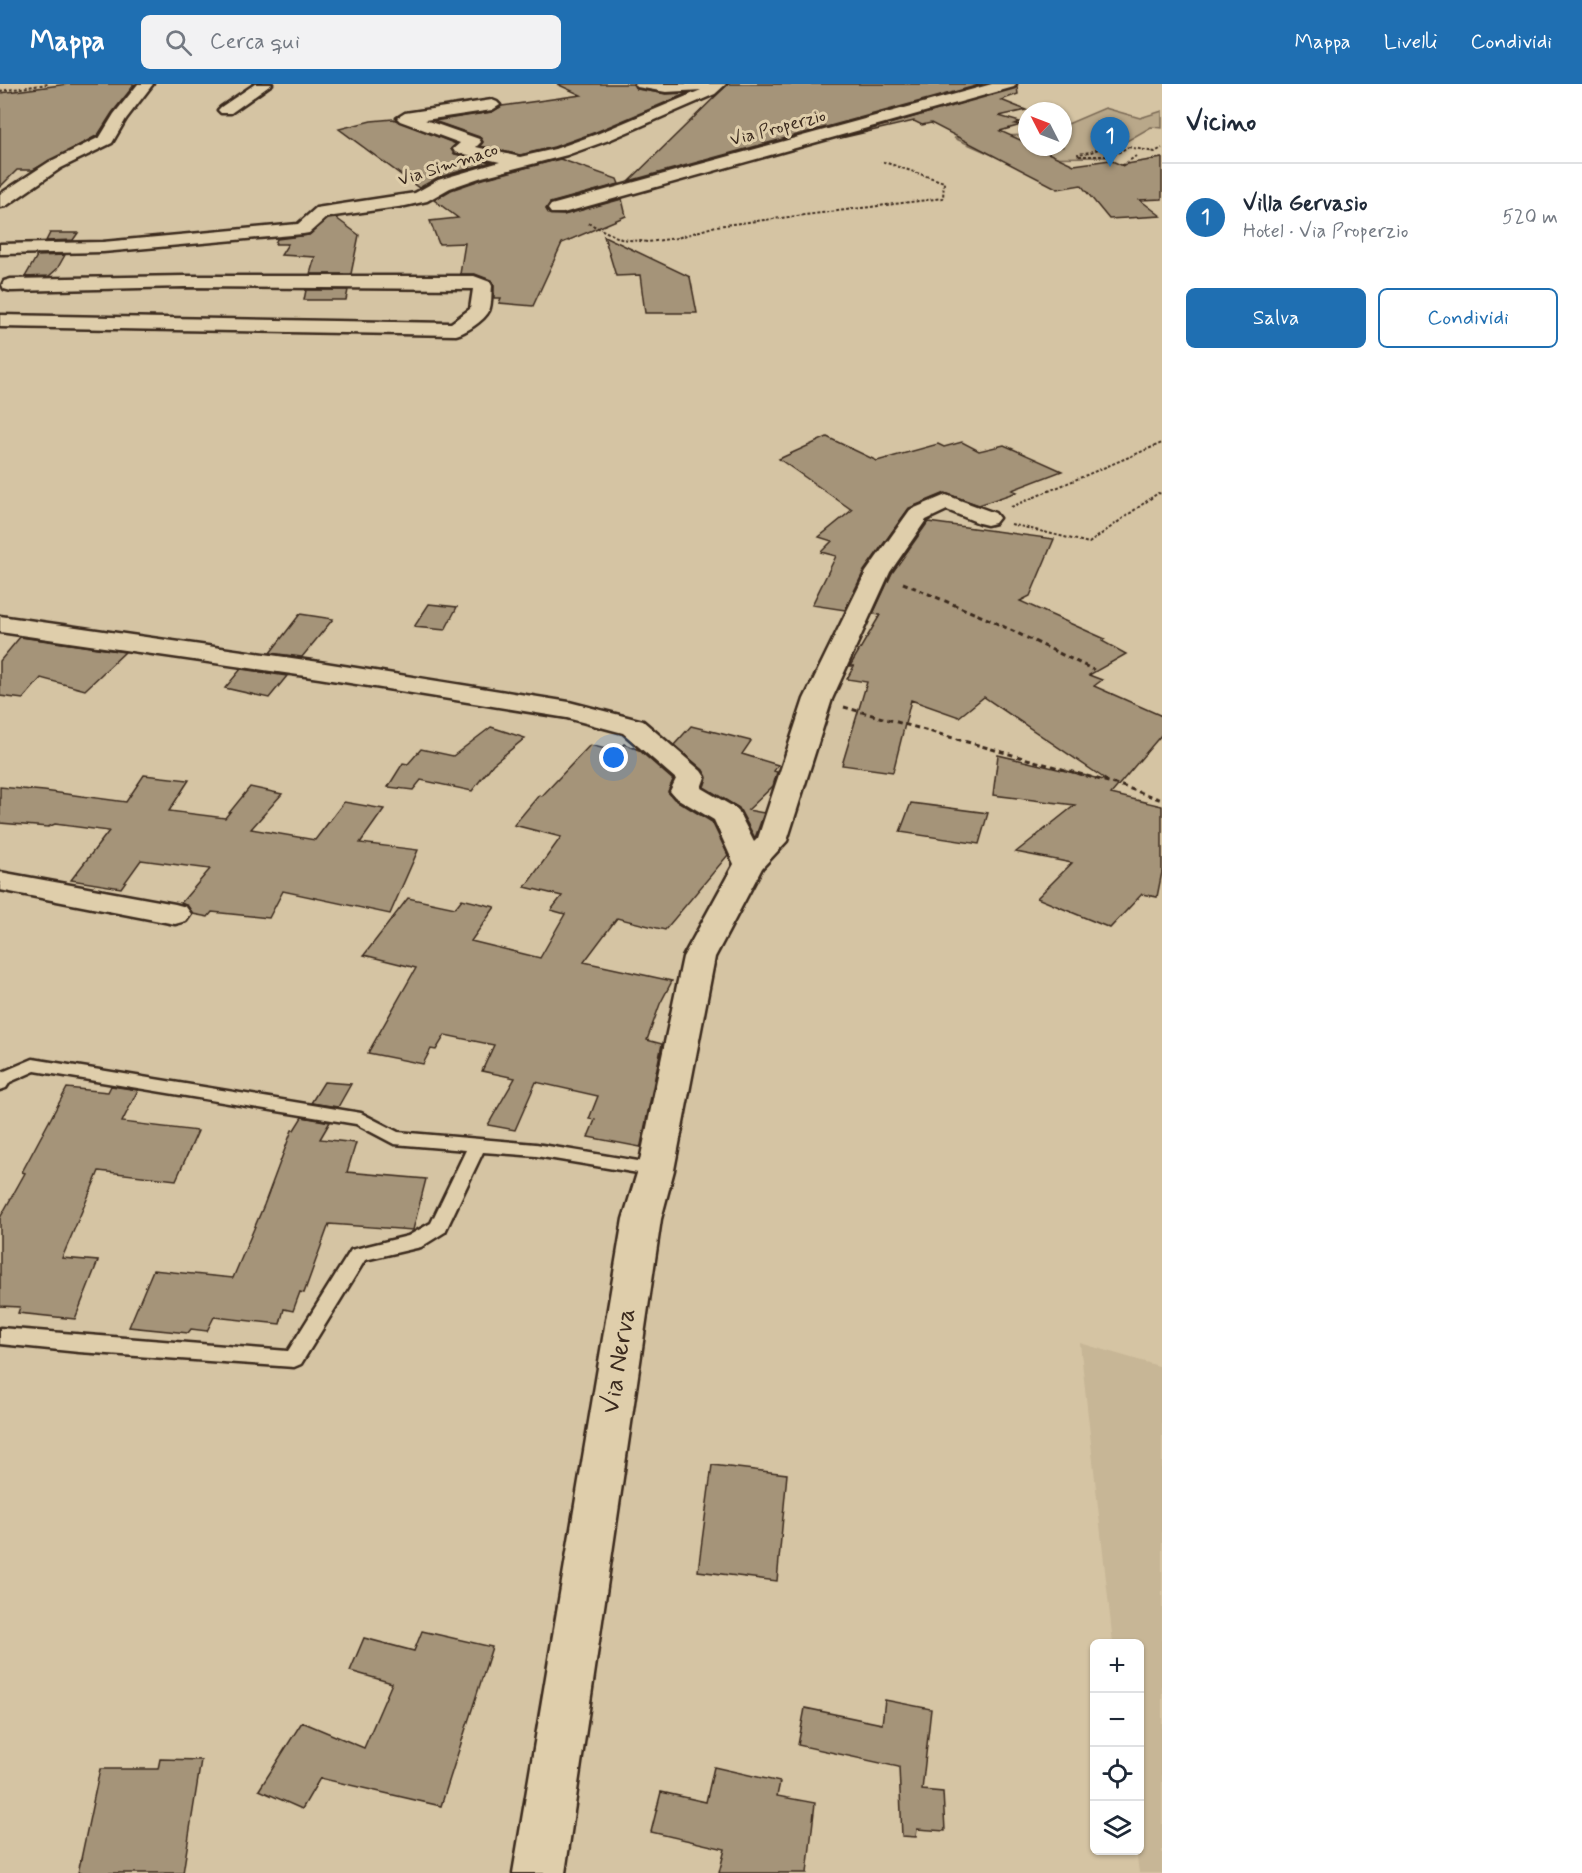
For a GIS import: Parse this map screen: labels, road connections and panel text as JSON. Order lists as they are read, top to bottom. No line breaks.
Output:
{"streets":{"street":["Via Properzio","Via Simmaco","Via Nerva"]},"north":"top left","page":{"header":"Mappa","search":"Cerca qui","nav":["Mappa","Livelli","Condividi"],"heading":"Vicino","pins":"1","list":[{"mark":"1","name":"Villa Gervasio","note":"Hotel · Via Properzio","value":"520 m"}],"buttons":["Salva","Condividi"],"map_buttons":["+","−"]}}
